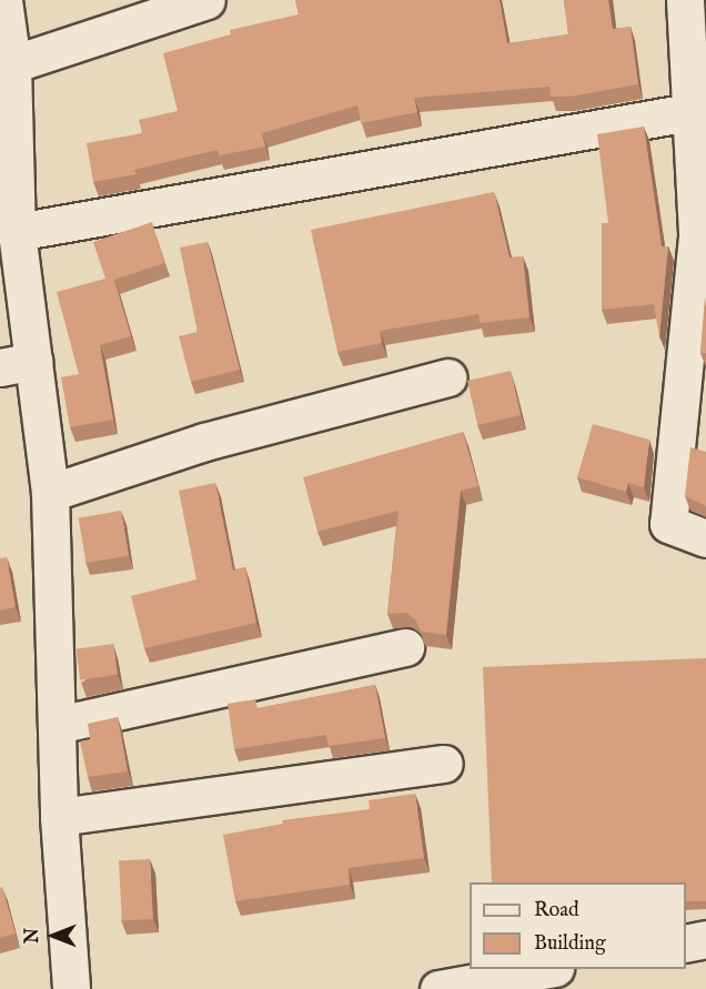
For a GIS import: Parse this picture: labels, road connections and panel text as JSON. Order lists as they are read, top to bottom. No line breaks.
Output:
{"legend":["Road","Building"],"north":"left"}
